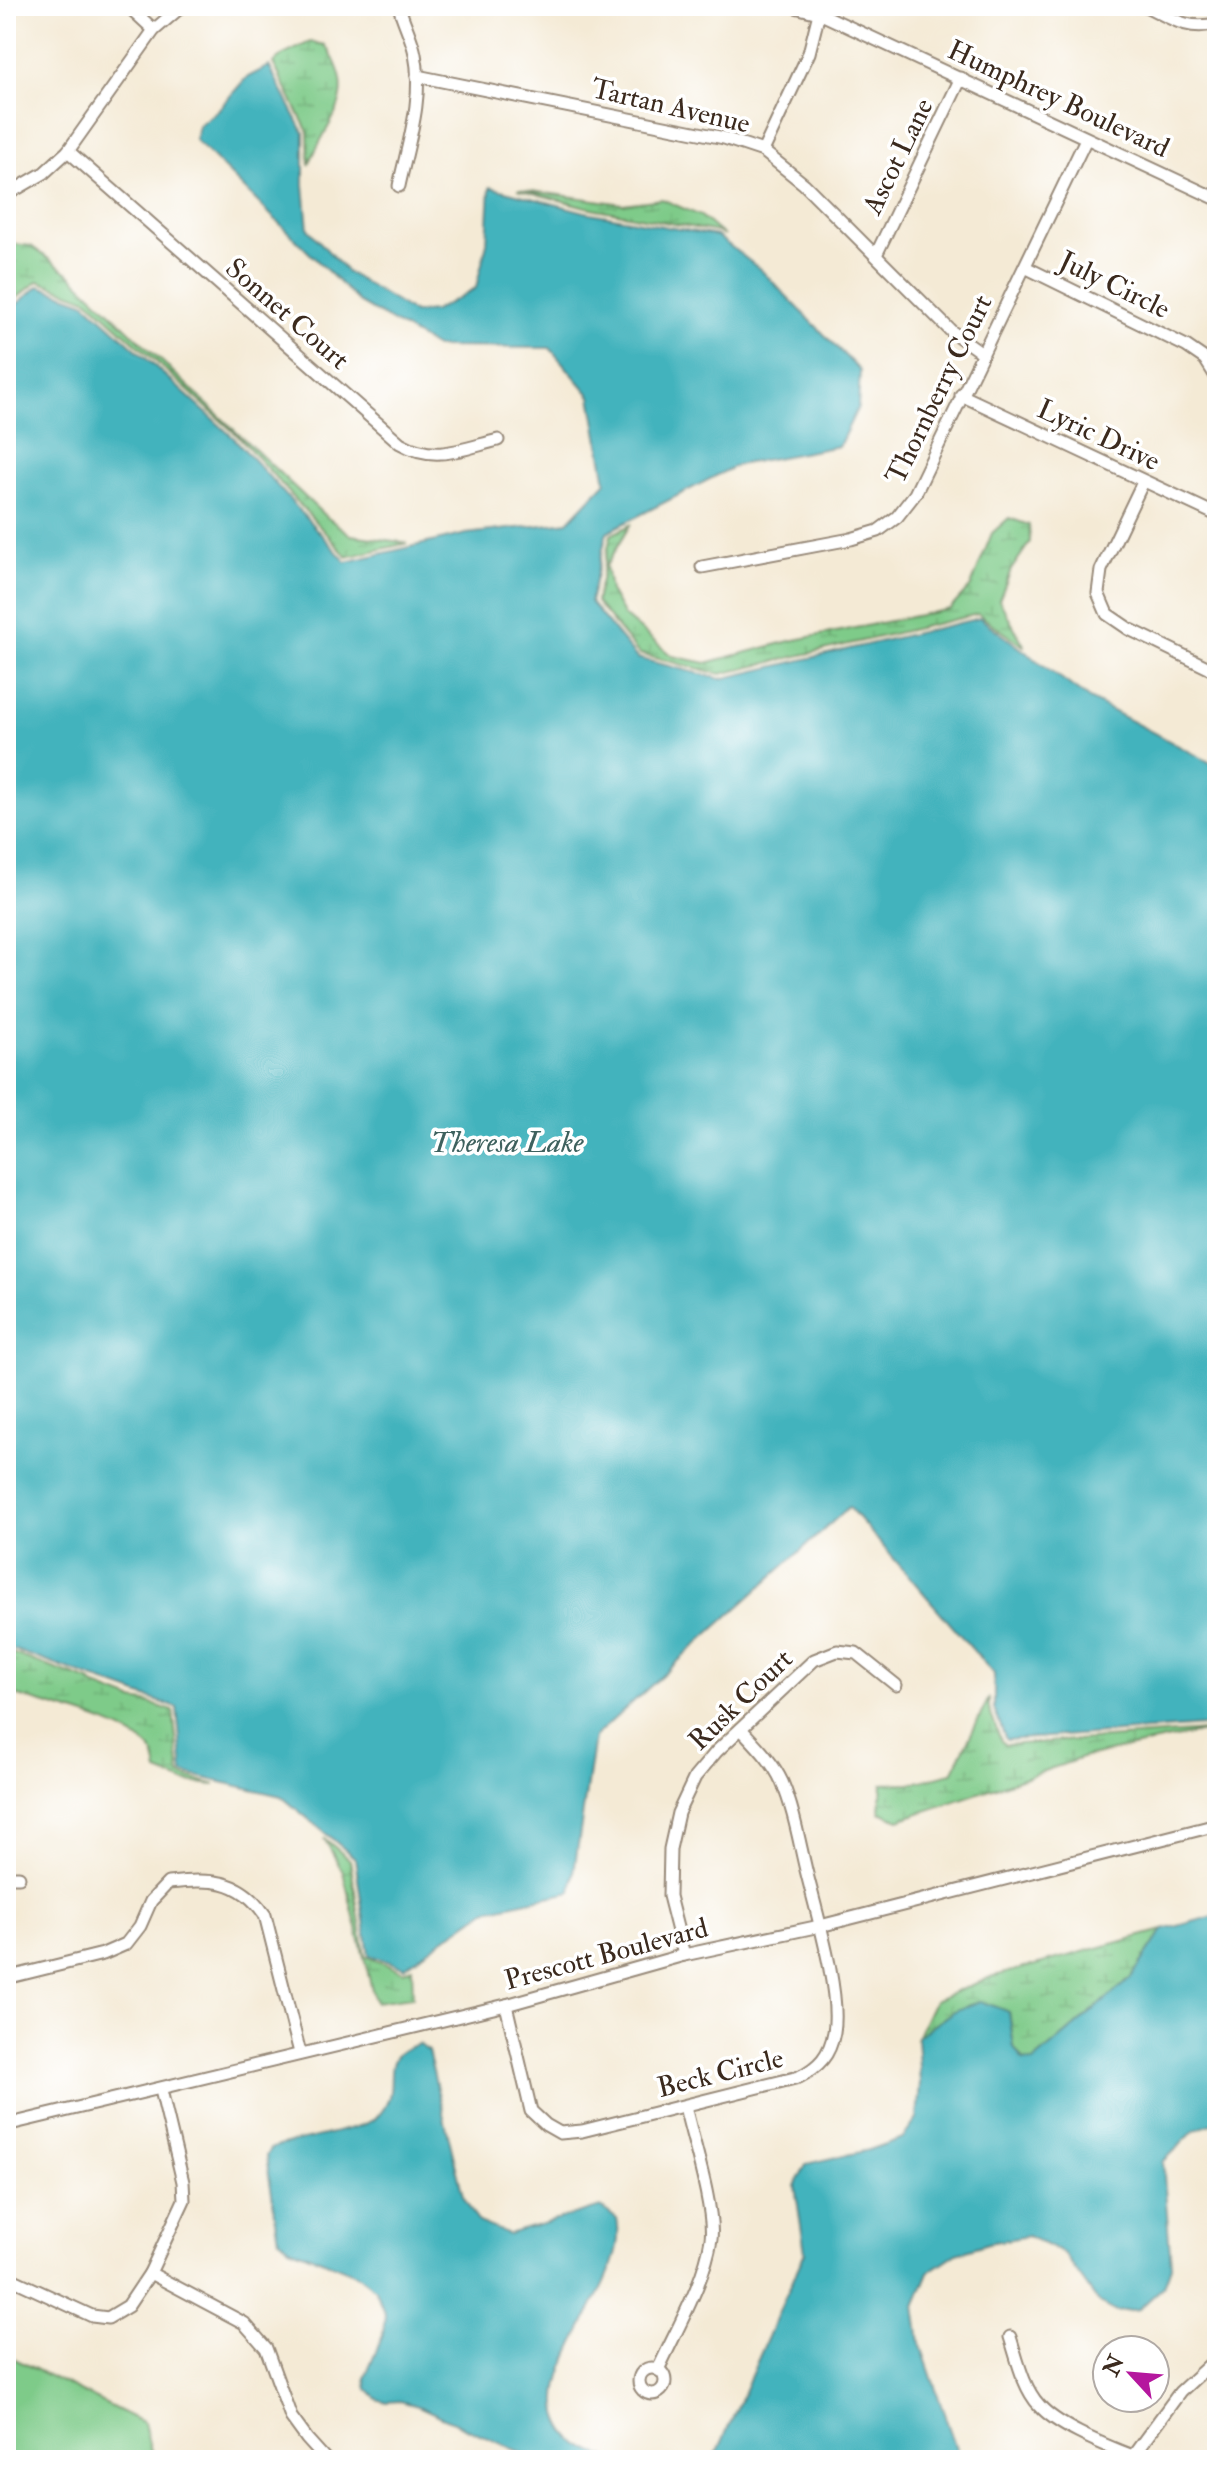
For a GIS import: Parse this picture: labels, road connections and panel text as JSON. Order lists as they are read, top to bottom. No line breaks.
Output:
{"streets":{"street":["Humphrey Boulevard","Tartan Avenue","Ascot Lane","July Circle","Sonnet Court","Thornberry Court","Lyric Drive","Rusk Court","Prescott Boulevard","Beck Circle"]},"crossings":[["Humphrey Boulevard","Ascot Lane"],["Humphrey Boulevard","Thornberry Court"],["Tartan Avenue","Ascot Lane"],["Tartan Avenue","Thornberry Court"],["July Circle","Thornberry Court"],["Thornberry Court","Lyric Drive"],["Rusk Court","Prescott Boulevard"],["Rusk Court","Beck Circle"],["Prescott Boulevard","Beck Circle"]],"water":["Theresa Lake"],"north":"top left"}
